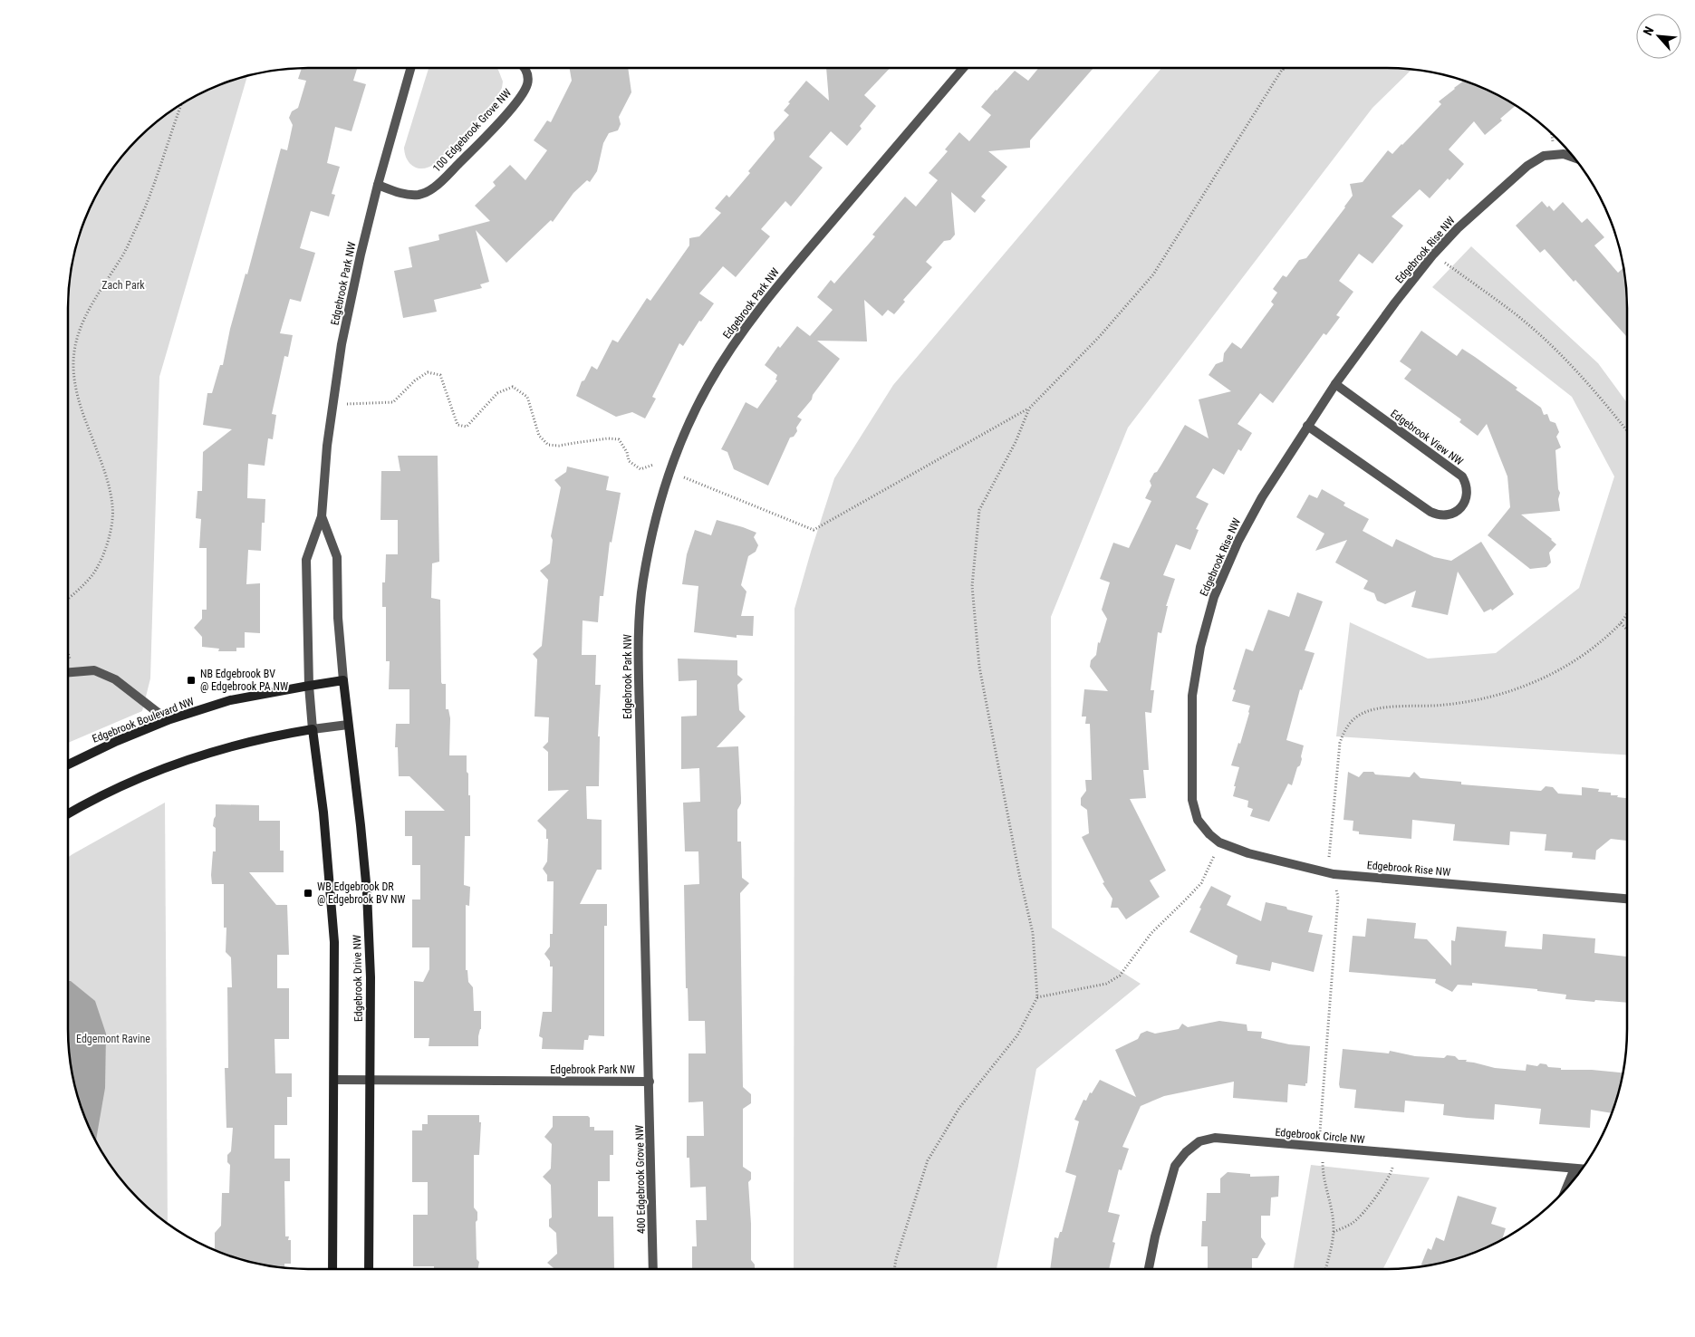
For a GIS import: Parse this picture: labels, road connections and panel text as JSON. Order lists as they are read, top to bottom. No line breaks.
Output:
{"streets":{"street":["100 Edgebrook Grove NW","Edgebrook Rise NW","Edgebrook Park NW","Edgebrook View NW","Edgebrook Boulevard NW","Edgebrook Drive NW","Edgebrook Circle NW","400 Edgebrook Grove NW"]},"crossings":[["100 Edgebrook Grove NW","Edgebrook Park NW"],["Edgebrook Rise NW","Edgebrook View NW"],["Edgebrook Park NW","Edgebrook Boulevard NW"],["Edgebrook Park NW","Edgebrook Drive NW"],["Edgebrook Park NW","400 Edgebrook Grove NW"],["Edgebrook Boulevard NW","Edgebrook Drive NW"]],"parks":["Zach Park","Edgemont Ravine"],"places":{"transit":["NB Edgebrook BV @ Edgebrook PA NW","WB Edgebrook DR @ Edgebrook BV NW"]},"north":"top left"}
